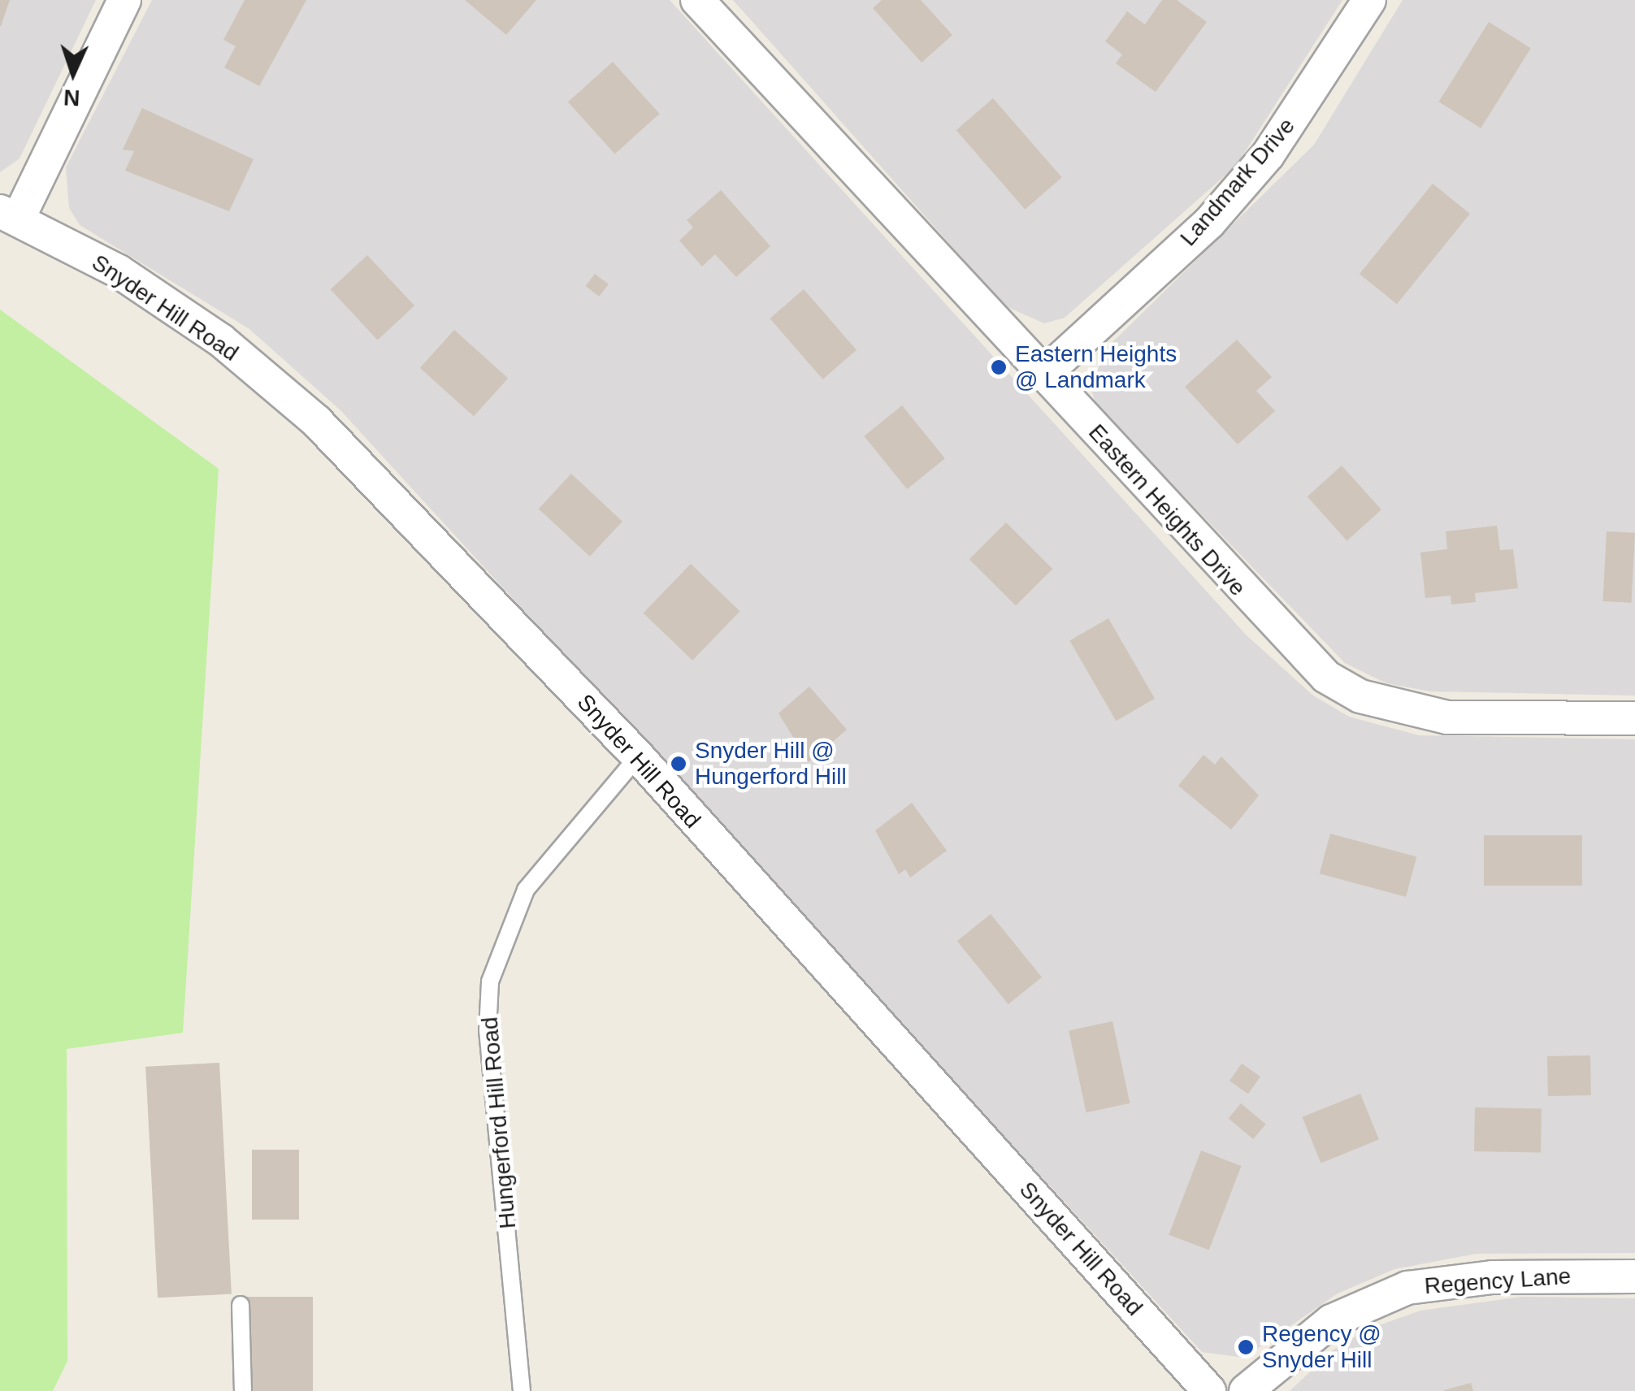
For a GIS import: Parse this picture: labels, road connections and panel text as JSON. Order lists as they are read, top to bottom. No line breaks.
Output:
{"streets":{"street":["Landmark Drive","Snyder Hill Road","Eastern Heights Drive","Regency Lane"],"lane":["Hungerford Hill Road"]},"crossings":[["Landmark Drive","Eastern Heights Drive"],["Snyder Hill Road","Hungerford Hill Road"]],"places":["Eastern Heights @ Landmark","Snyder Hill @ Hungerford Hill","Regency @ Snyder Hill"],"north":"bottom"}
